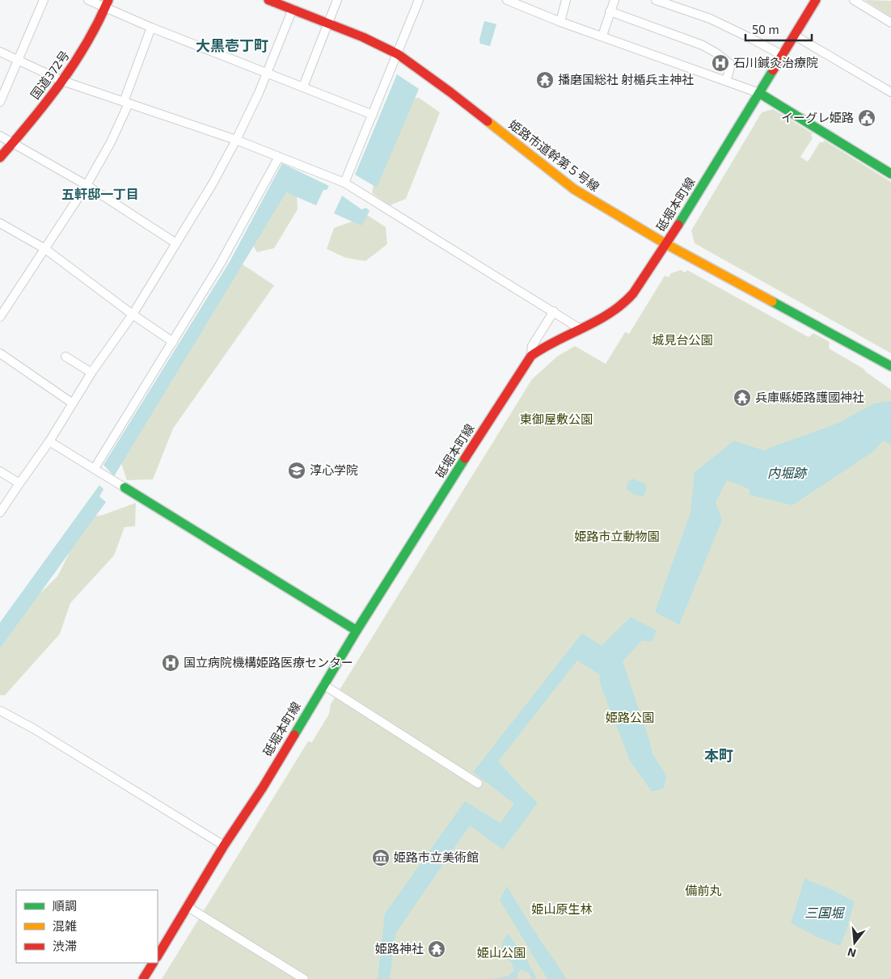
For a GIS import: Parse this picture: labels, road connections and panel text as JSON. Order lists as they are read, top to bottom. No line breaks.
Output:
{"streets":{"main road":["国道372号","姫路市道幹第５号線","砥堀本町線"]},"crossings":[["姫路市道幹第５号線","砥堀本町線"]],"districts":["大黒壱丁町","五軒邸一丁目","本町"],"water":["内堀跡","三国堀"],"parks":["城見台公園","東御屋敷公園","姫路市立動物園","姫路公園","備前丸","姫山原生林","姫山公園"],"places":{"hospital":["石川鍼灸治療院","国立病院機構姫路医療センター"],"temple":["播磨国総社 射楯兵主神社","兵庫縣姫路護國神社","姫路神社"],"public building":["イーグレ姫路"],"school or university":["淳心学院"],"museum":["姫路市立美術館"]},"legend":["順調","混雑","渋滞"],"scale_bar":"50 m","north":"bottom"}
